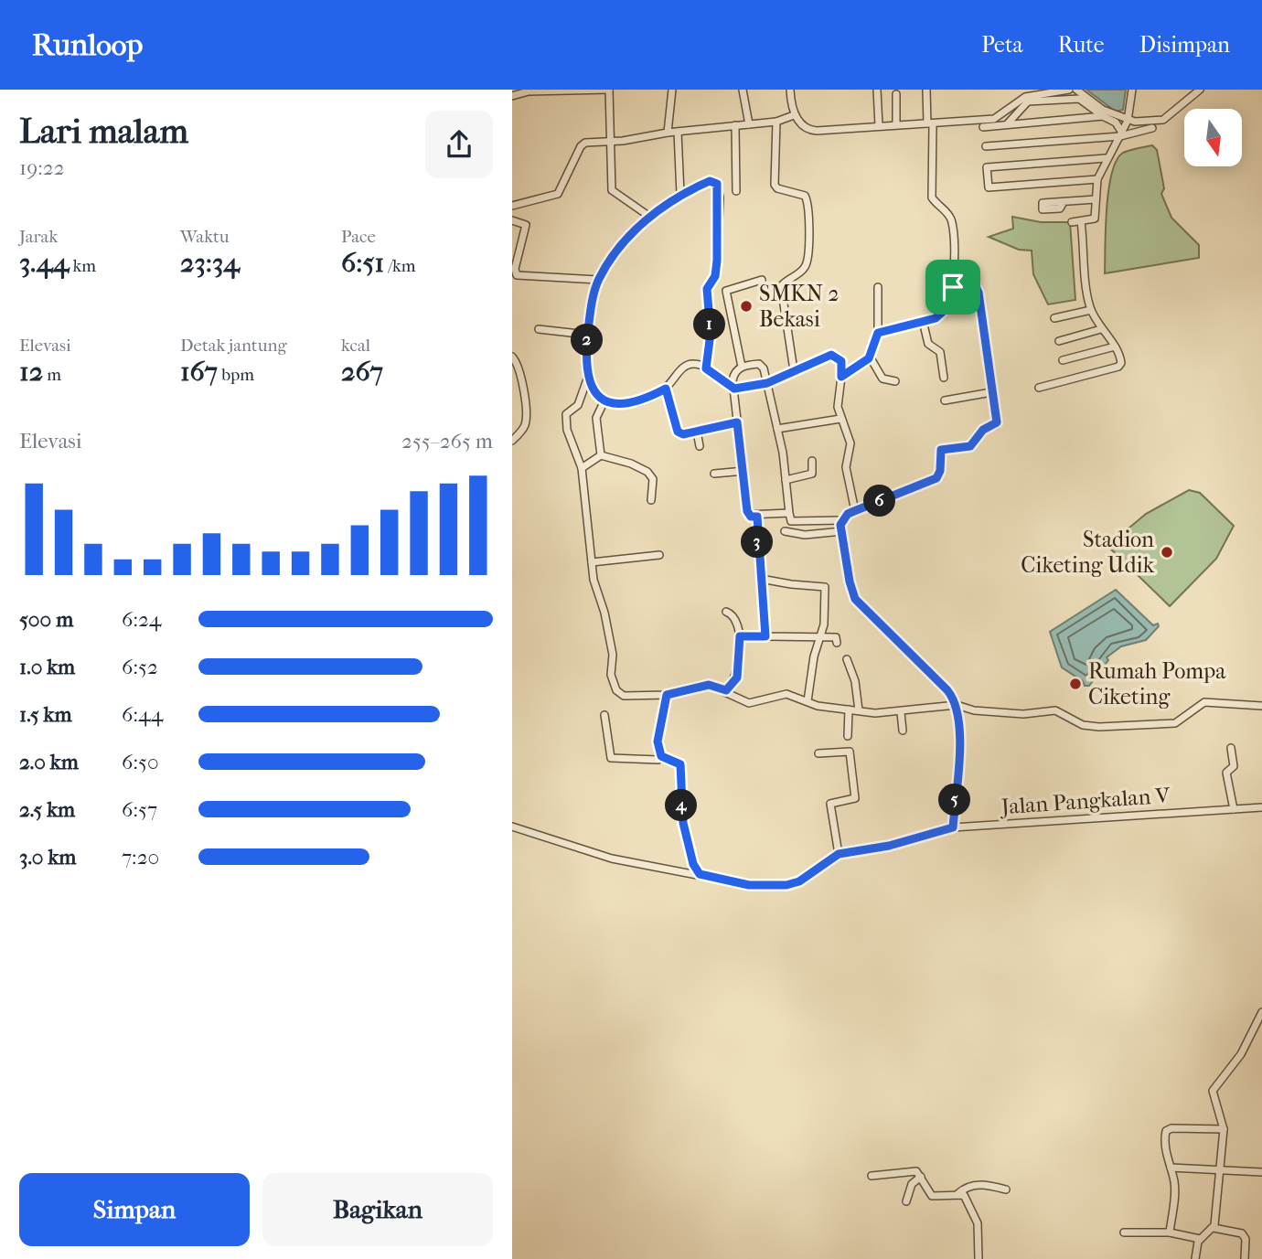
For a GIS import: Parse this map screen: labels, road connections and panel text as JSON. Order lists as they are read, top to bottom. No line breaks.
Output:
{"streets":{"street":["Jalan Pangkalan V"]},"places":["SMKN 2 Bekasi","Stadion Ciketing Udik","Rumah Pompa Ciketing"],"north":"bottom","page":{"header":"Runloop","nav":["Peta","Rute","Disimpan"],"heading":["Lari malam","19:22"],"stats":[["Jarak","3.44 km"],["Waktu","23:34"],["Pace","6:51 /km"],["Elevasi","12 m"],["Detak jantung","167 bpm"],["kcal","267"]],"pins":["1","2","6","3","5","4"],"chart":["Elevasi","255–265 m"],"list":[{"name":"500 m","note":"6:24"},{"name":"1.0 km","note":"6:52"},{"name":"1.5 km","note":"6:44"},{"name":"2.0 km","note":"6:50"},{"name":"2.5 km","note":"6:57"},{"name":"3.0 km","note":"7:20"}],"buttons":["Simpan","Bagikan"]}}
